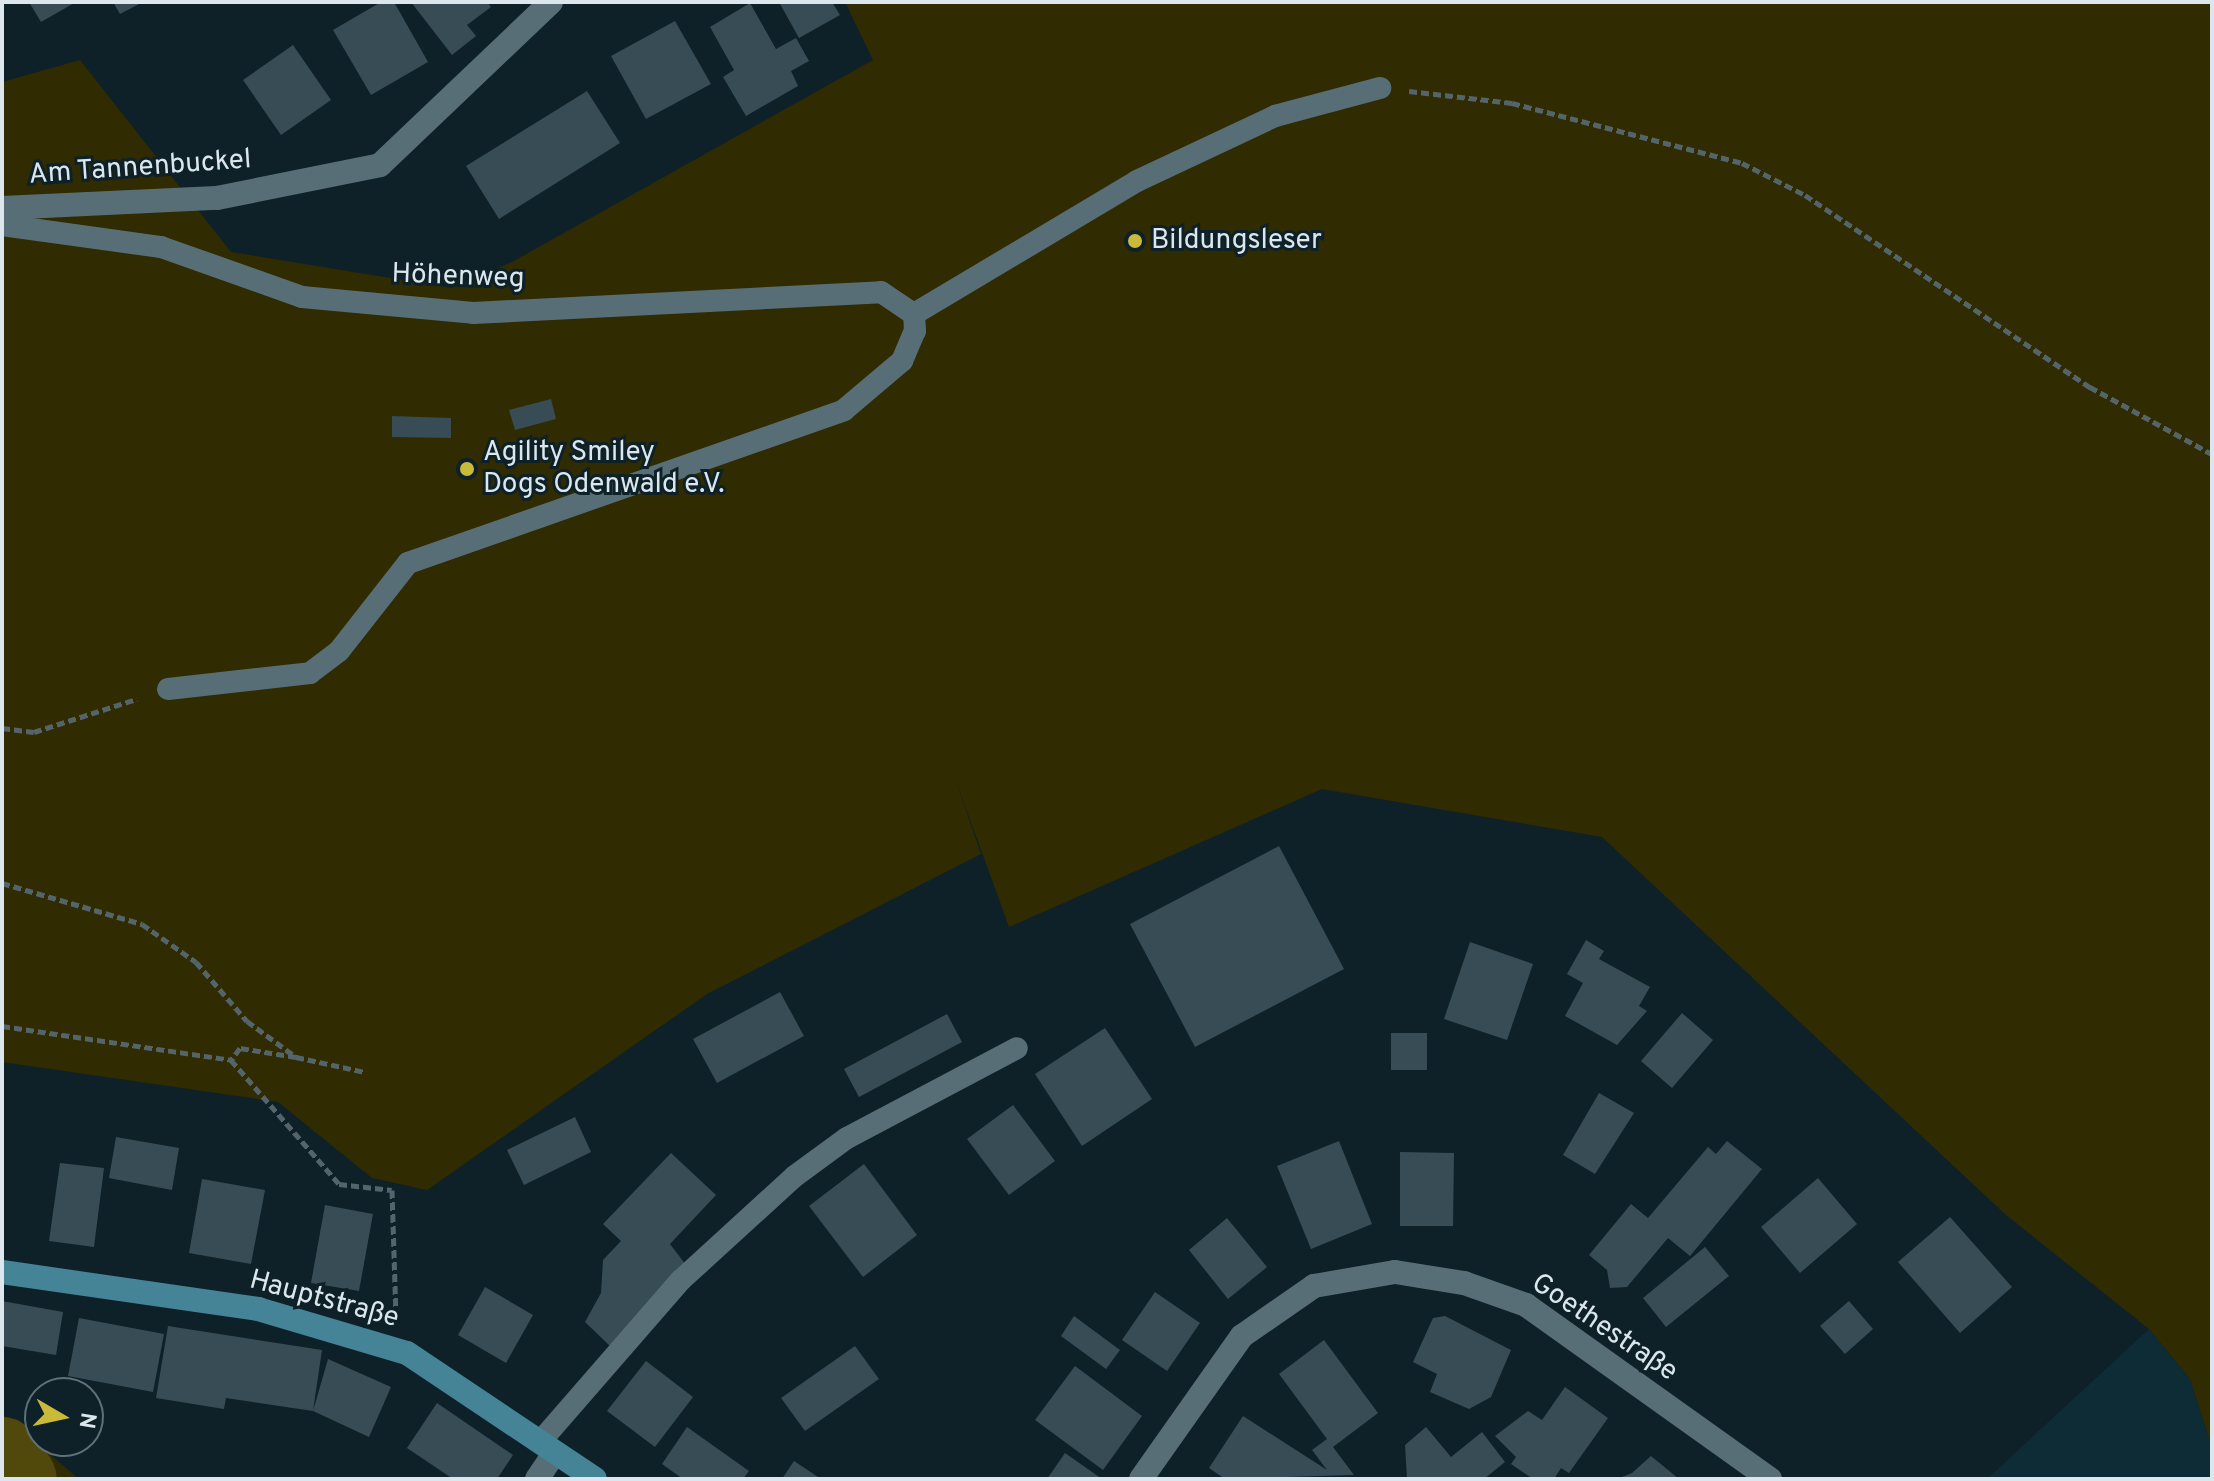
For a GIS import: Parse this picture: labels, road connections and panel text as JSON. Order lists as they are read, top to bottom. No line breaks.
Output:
{"streets":{"main road":["Hauptstraße"],"street":["Am Tannenbuckel","Goethestraße"],"lane":["Höhenweg"]},"places":["Bildungsleser","Agility Smiley Dogs Odenwald e.V."],"north":"right"}
